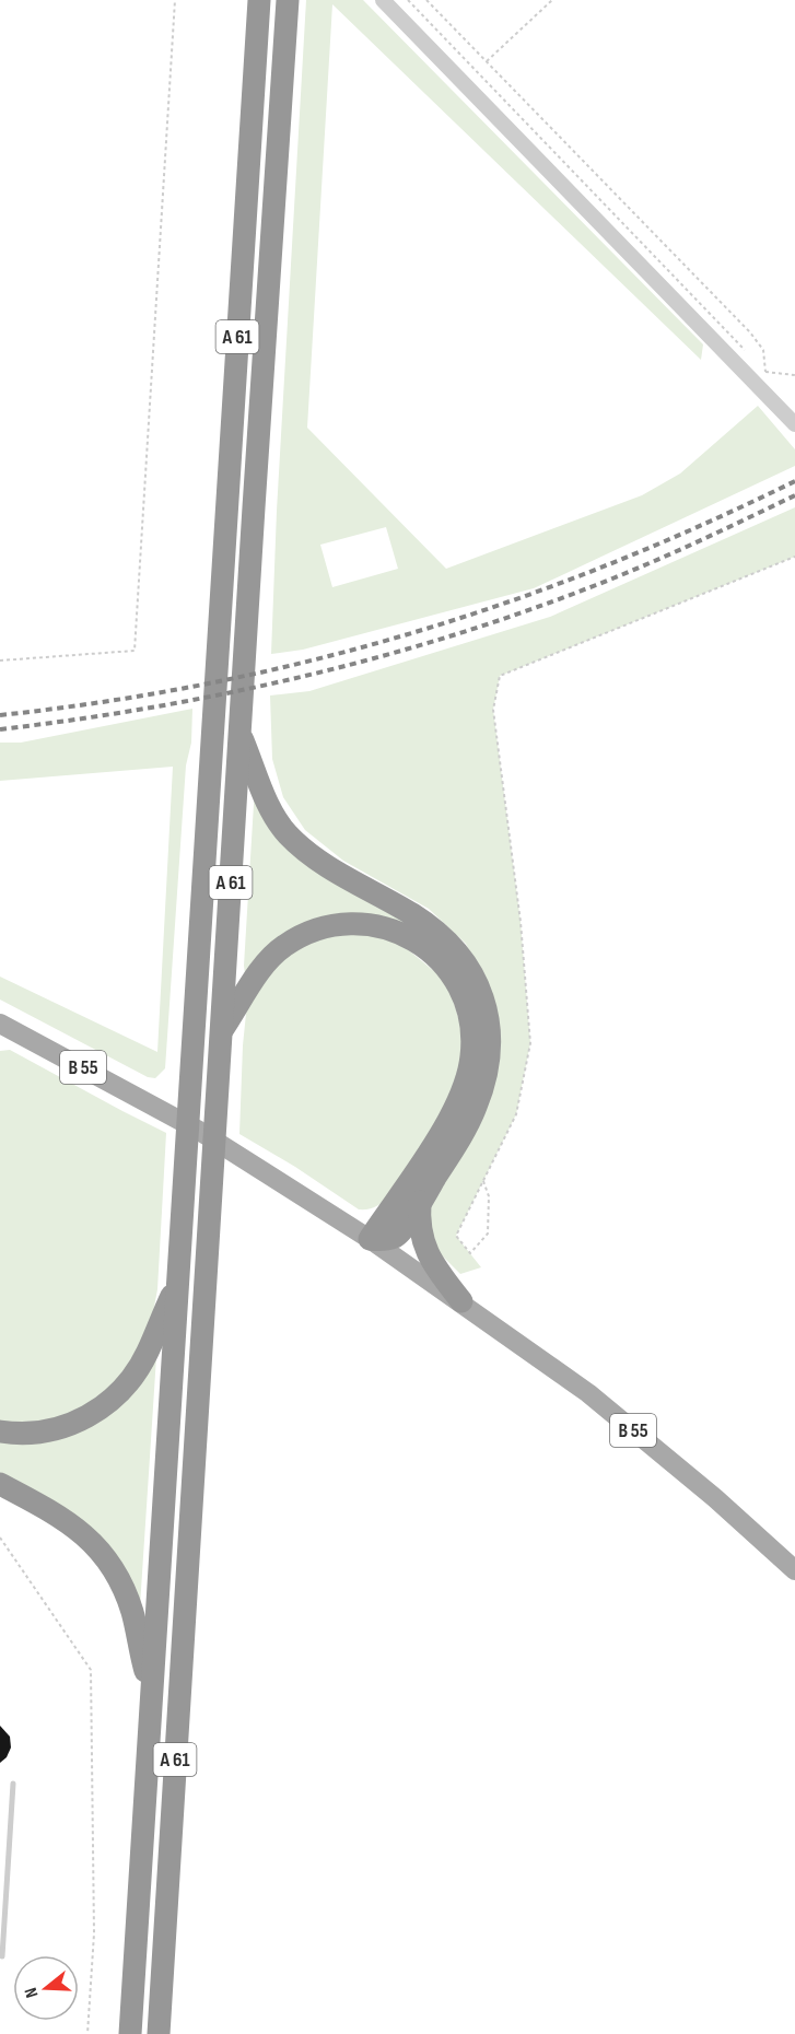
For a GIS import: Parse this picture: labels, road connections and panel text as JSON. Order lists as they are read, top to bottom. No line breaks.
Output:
{"streets":{"highway":["A 61"],"main road":["B 55"]},"north":"left"}
